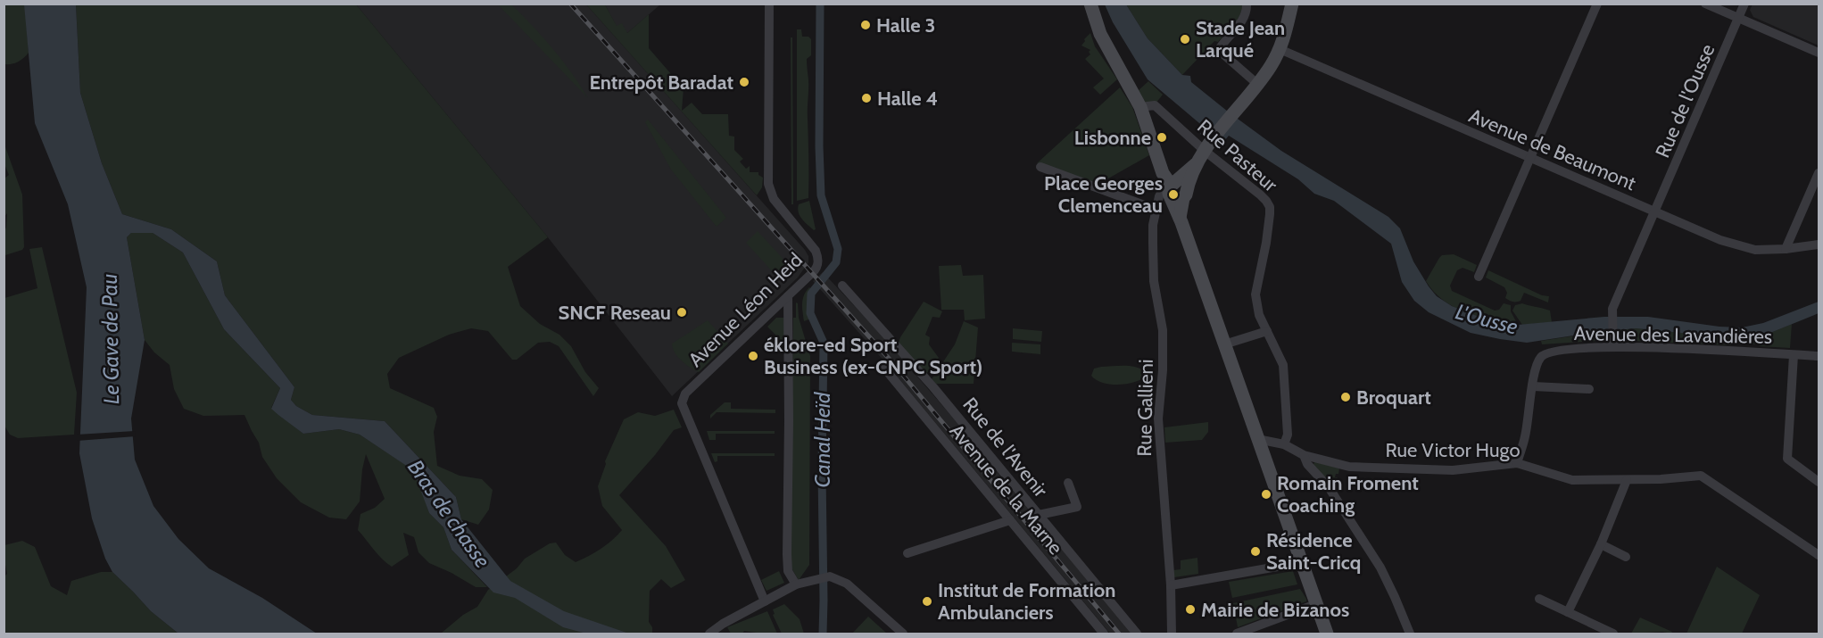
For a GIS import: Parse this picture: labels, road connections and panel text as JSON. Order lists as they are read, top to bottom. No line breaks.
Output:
{"streets":{"street":["Rue de l'Ousse","Avenue de Beaumont","Rue Pasteur","Avenue Léon Heid","Avenue des Lavandières","Rue Gallieni","Rue de l'Avenir","Rue Victor Hugo","Avenue de la Marne"]},"crossings":[["Rue de l'Ousse","Avenue de Beaumont"],["Rue de l'Ousse","Avenue des Lavandières"],["Rue Pasteur","Rue Victor Hugo"],["Avenue des Lavandières","Rue Victor Hugo"]],"water":["L'Ousse","Le Gave de Pau","Canal Heïd","Bras de chasse"],"places":["Halle 3","Stade Jean Larqué","Entrepôt Baradat","Halle 4","Lisbonne","Place Georges Clemenceau","SNCF Reseau","éklore-ed Sport Business (ex-CNPC Sport)","Broquart","Romain Froment Coaching","Résidence Saint-Cricq","Institut de Formation Ambulanciers","Mairie de Bizanos"]}
